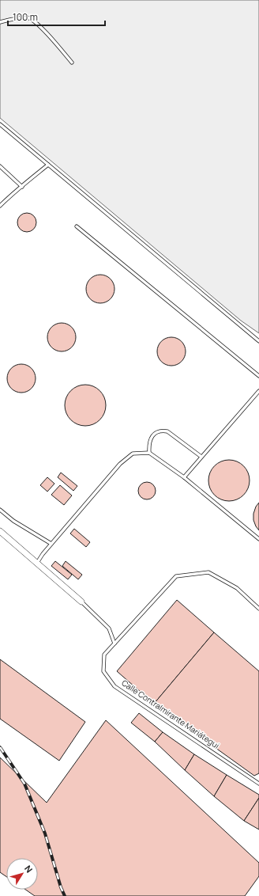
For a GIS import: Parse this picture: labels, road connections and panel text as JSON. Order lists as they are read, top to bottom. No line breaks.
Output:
{"streets":{"lane":["Calle Contralmirante Mariátegui"]},"scale_bar":"100 m","north":"top right"}
